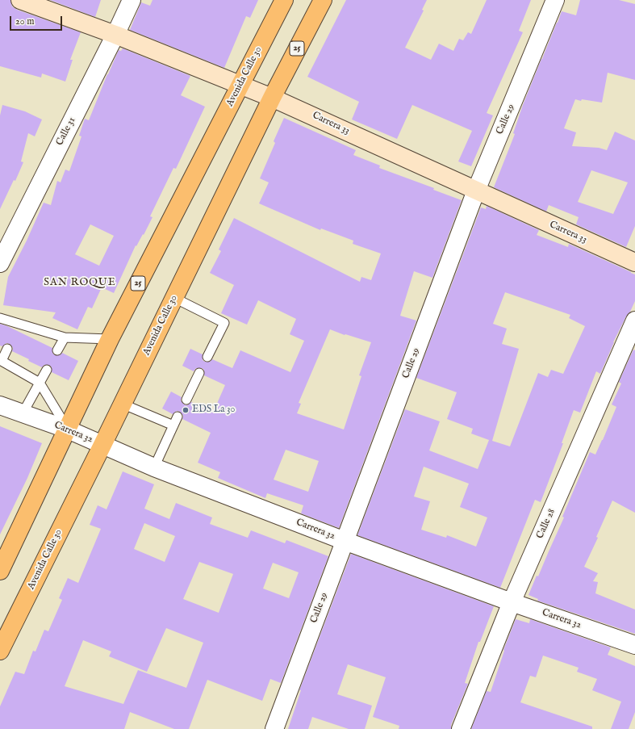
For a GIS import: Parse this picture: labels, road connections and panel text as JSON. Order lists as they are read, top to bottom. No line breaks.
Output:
{"streets":{"highway":["25","Avenida Calle 30"],"street":["Calle 29","Carrera 33","Calle 31","Carrera 32","Calle 28"]},"crossings":[["Avenida Calle 30","Carrera 33"],["Avenida Calle 30","Carrera 32"],["Calle 29","Carrera 33"],["Calle 29","Carrera 32"],["Carrera 33","Calle 31"],["Carrera 32","Calle 28"]],"districts":["SAN ROQUE"],"places":["EDS La 30"],"scale_bar":"20 m"}
